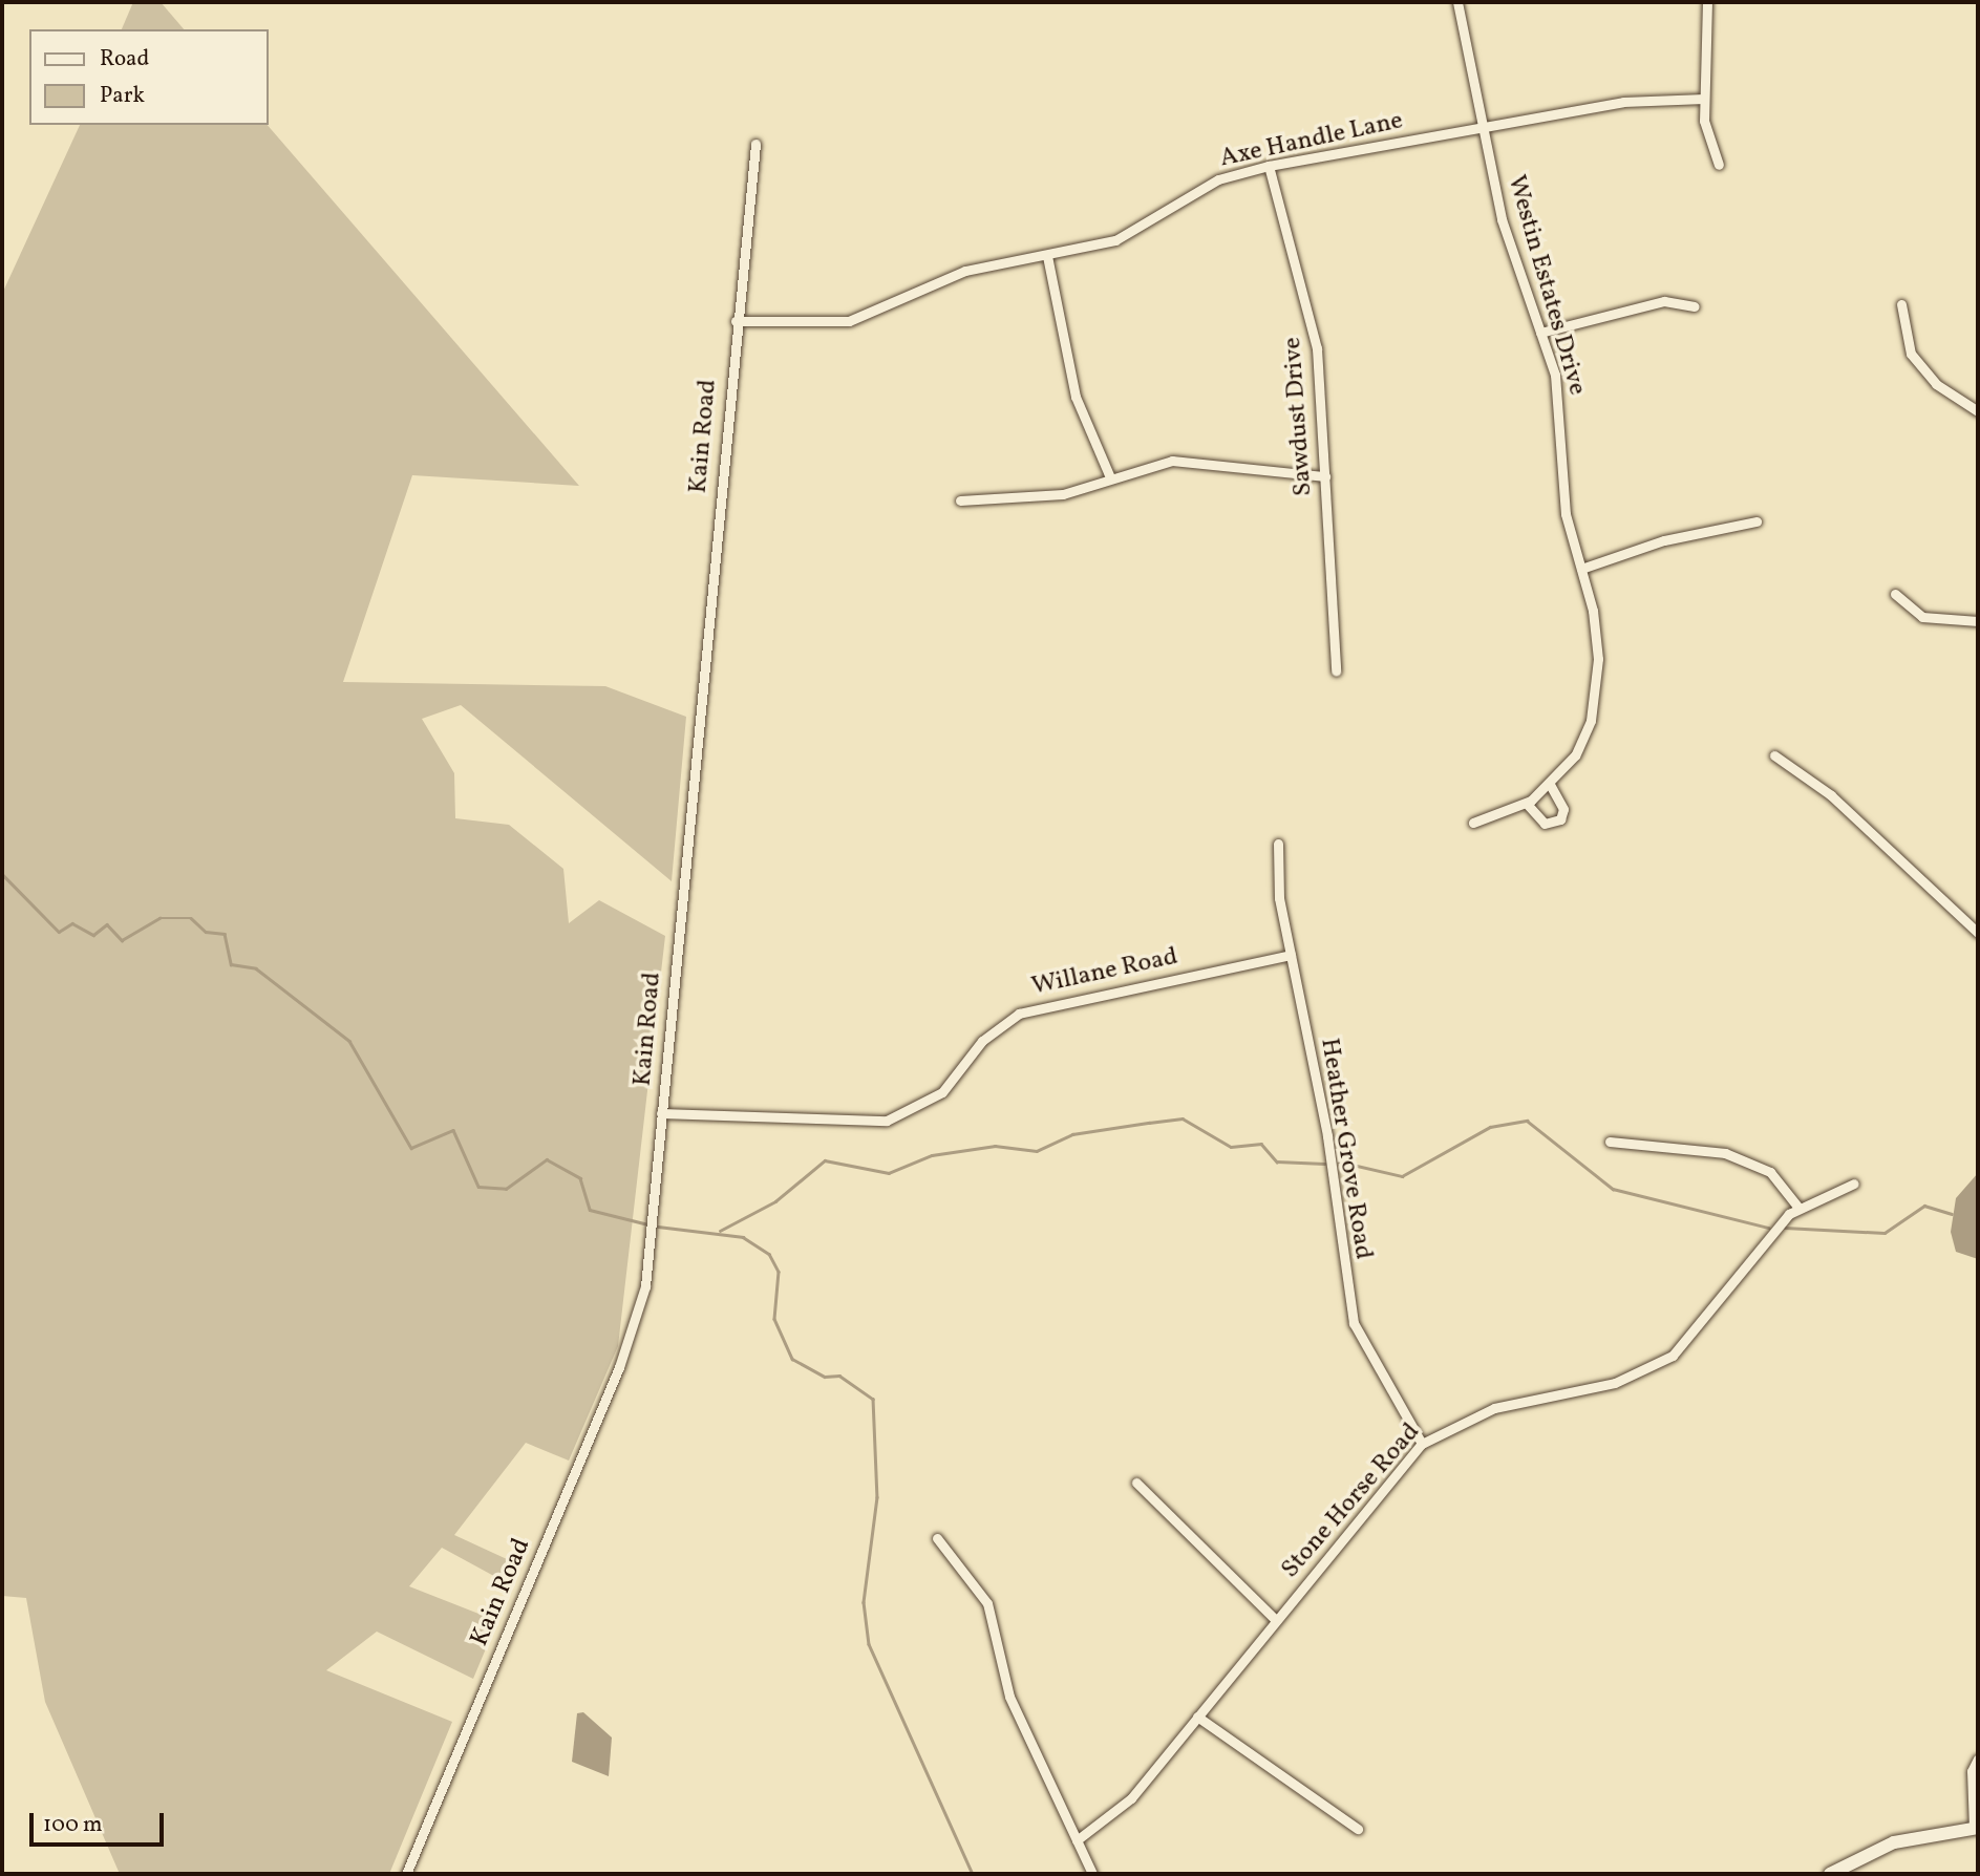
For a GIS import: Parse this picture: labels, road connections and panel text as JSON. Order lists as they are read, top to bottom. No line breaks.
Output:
{"streets":{"street":["Axe Handle Lane","Westin Estates Drive","Sawdust Drive","Kain Road","Willane Road","Heather Grove Road","Stone Horse Road"]},"crossings":[["Axe Handle Lane","Westin Estates Drive"],["Axe Handle Lane","Sawdust Drive"],["Axe Handle Lane","Kain Road"],["Kain Road","Willane Road"],["Willane Road","Heather Grove Road"],["Heather Grove Road","Stone Horse Road"]],"legend":["Road","Park"],"scale_bar":"100 m"}
